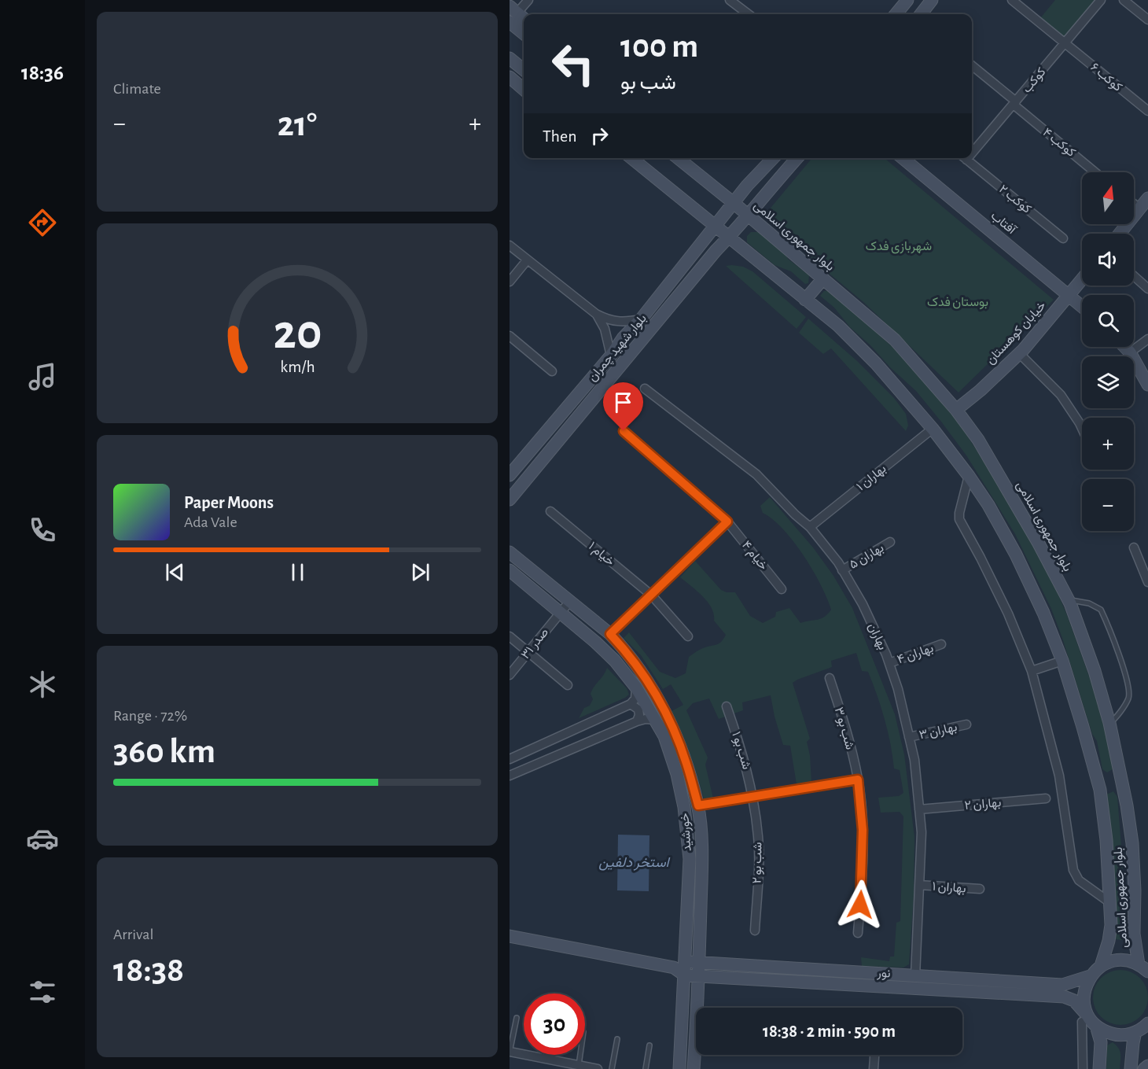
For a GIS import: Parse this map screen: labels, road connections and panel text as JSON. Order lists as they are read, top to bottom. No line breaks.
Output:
{"streets":{"main road":["آفتاب","بلوار جمهوری اسلامی","خیابان کوهستان","بلوار شهید چمران","خورشید","نور"],"street":["کوکب ۶","کوکب","کوکب ۴","کوکب ۲","بهاران ۱","خیام ۱","خیام ۴","بهاران ۵","بهاران","صدر ۳۱","بهاران ۴","شب بو ۳","بهاران ۳","شب بو ۱","بهاران ۲","شب بو ۲"]},"crossings":[["کوکب ۶","کوکب"],["کوکب","کوکب ۴"],["آفتاب","خیابان کوهستان"],["بلوار جمهوری اسلامی","خیابان کوهستان"],["بلوار جمهوری اسلامی","بلوار شهید چمران"],["بلوار جمهوری اسلامی","بهاران ۱"],["بهاران ۱","بهاران"],["بهاران ۵","بهاران"],["بهاران","بهاران ۴"],["بهاران","بهاران ۳"],["بهاران","بهاران ۲"],["بهاران","نور"],["صدر ۳۱","خورشید"],["شب بو ۱","شب بو ۲"],["خورشید","نور"]],"water":["استخر دلفین"],"parks":["شهربازی فدک","بوستان فدک"],"north":"top","page":{"tabs":"18:36","tile":["Climate",["Range · 72%","360 km"],["Arrival","18:38"]],"turn":["100 m","شب بو"],"heat":["−","21°","+"],"then":"Then","map_buttons":["+","−"],"song":["Paper Moons","Ada Vale"],"limit":"30","trip":"18:38 · 2 min · 590 m","gauge":["20","km/h"]}}
